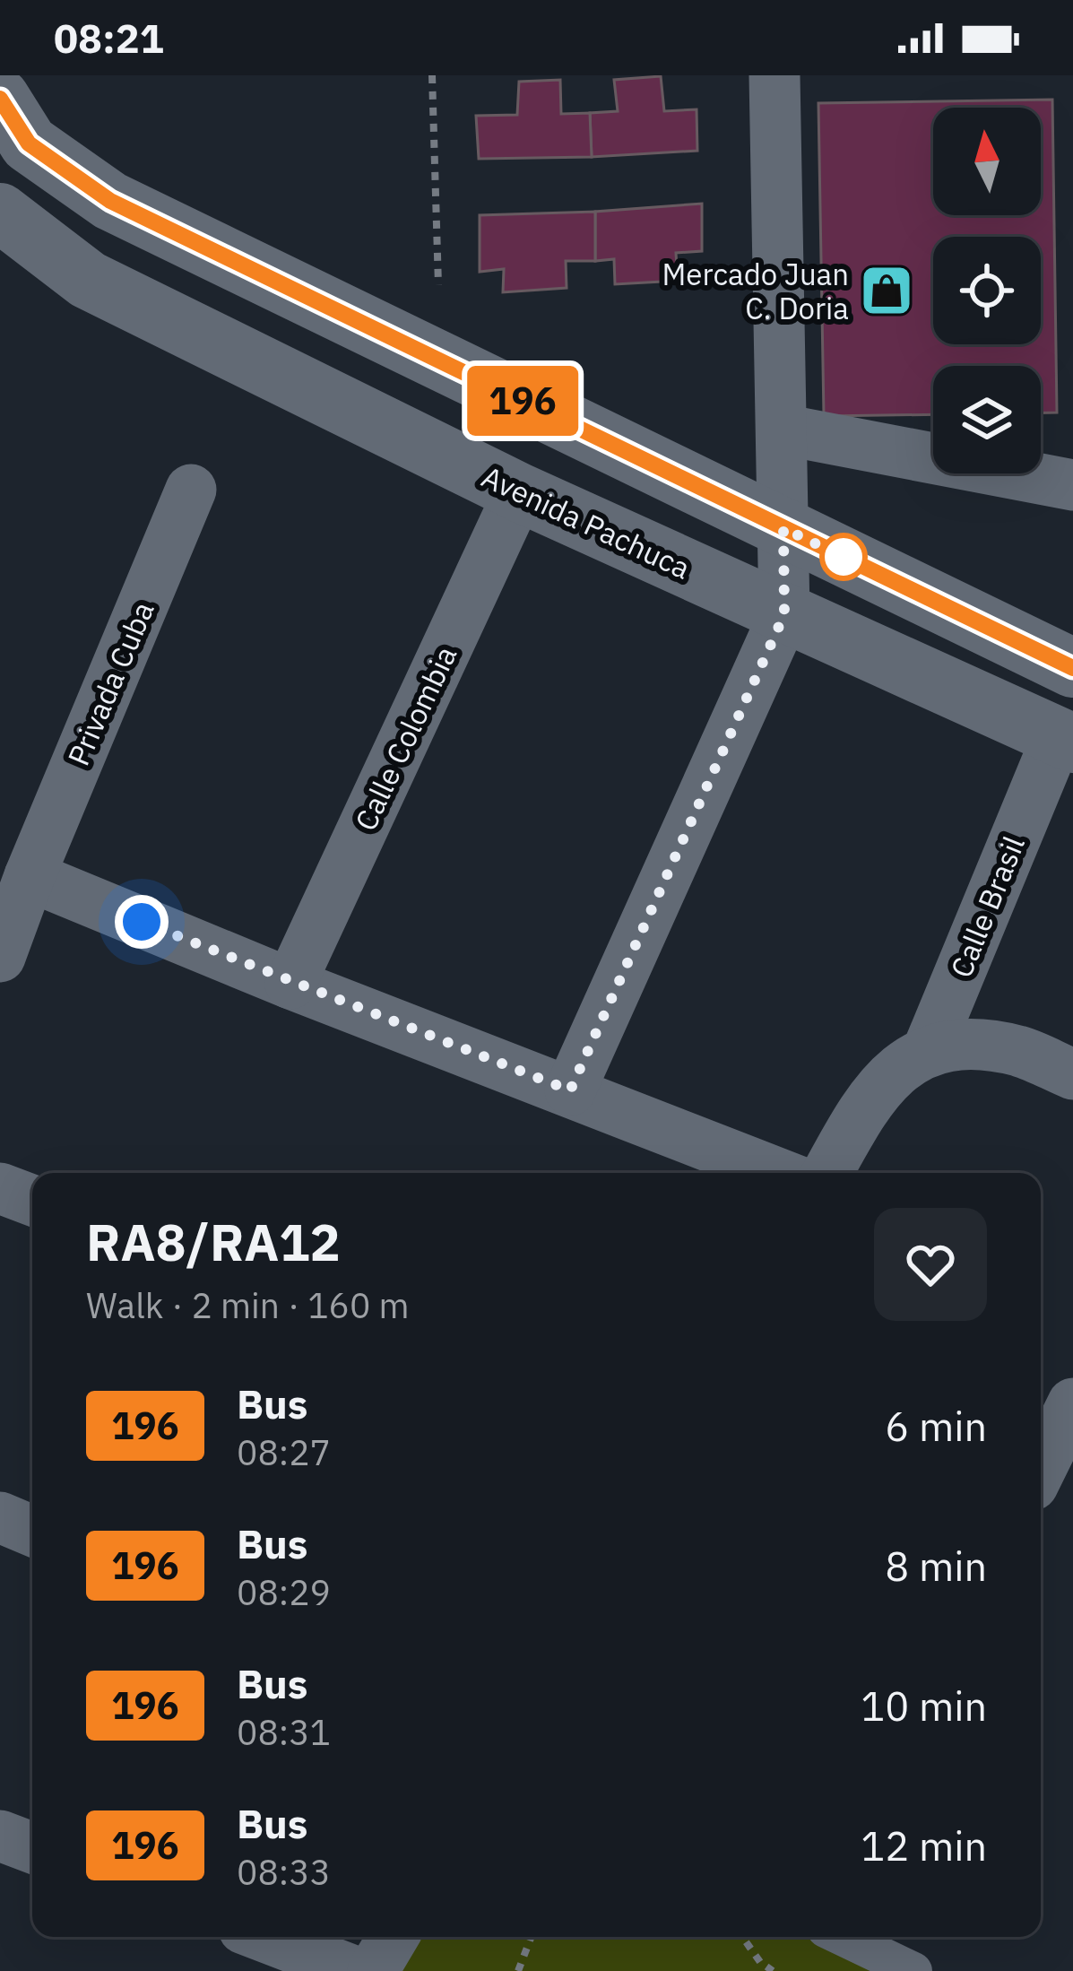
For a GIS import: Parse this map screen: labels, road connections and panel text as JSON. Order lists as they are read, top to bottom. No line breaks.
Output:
{"streets":{"main road":["Avenida Pachuca"],"street":["Privada Cuba","Calle Colombia","Calle Brasil"]},"crossings":[["Avenida Pachuca","Calle Colombia"],["Avenida Pachuca","Calle Brasil"]],"places":{"shop":["Mercado Juan C. Doria"]},"lines":["bus line 196"],"north":"top","page":{"status":"08:21","on_map":"196","heading":["RA8/RA12","Walk · 2 min · 160 m"],"list":[{"mark":"196","name":"Bus","note":"08:27","value":"6 min"},{"mark":"196","name":"Bus","note":"08:29","value":"8 min"},{"mark":"196","name":"Bus","note":"08:31","value":"10 min"},{"mark":"196","name":"Bus","note":"08:33","value":"12 min"}]}}
